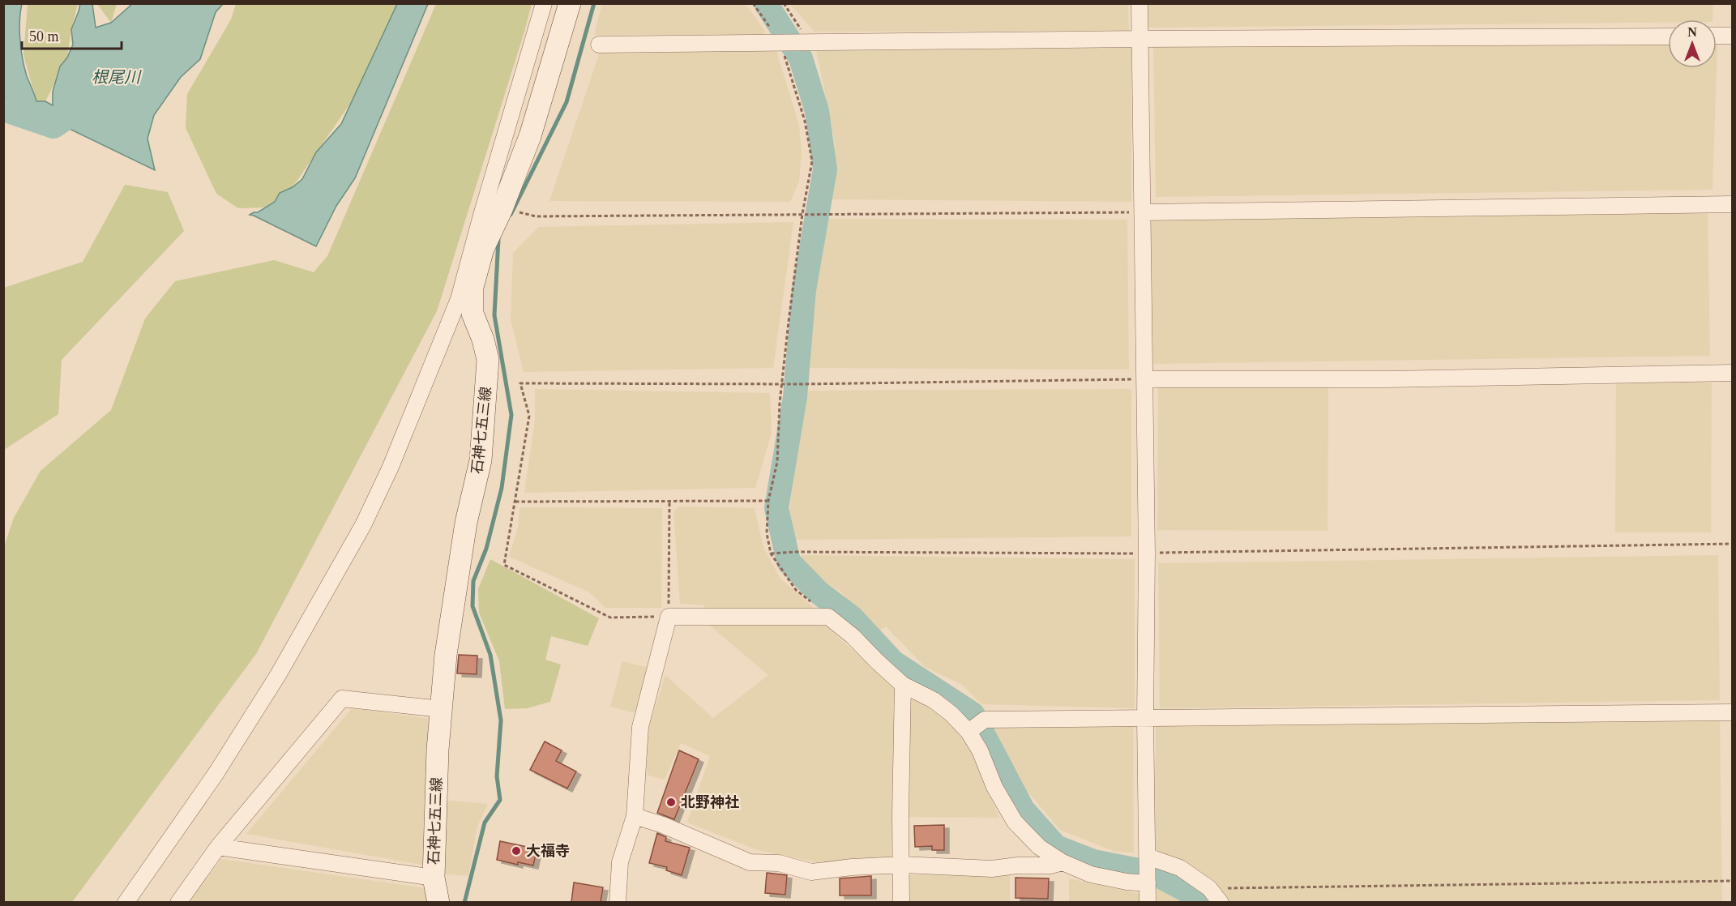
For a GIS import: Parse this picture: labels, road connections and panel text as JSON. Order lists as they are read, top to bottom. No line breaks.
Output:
{"streets":{"main road":["石神七五三線"]},"water":["根尾川"],"places":["北野神社","大福寺"],"scale_bar":"50 m","north":"top"}
